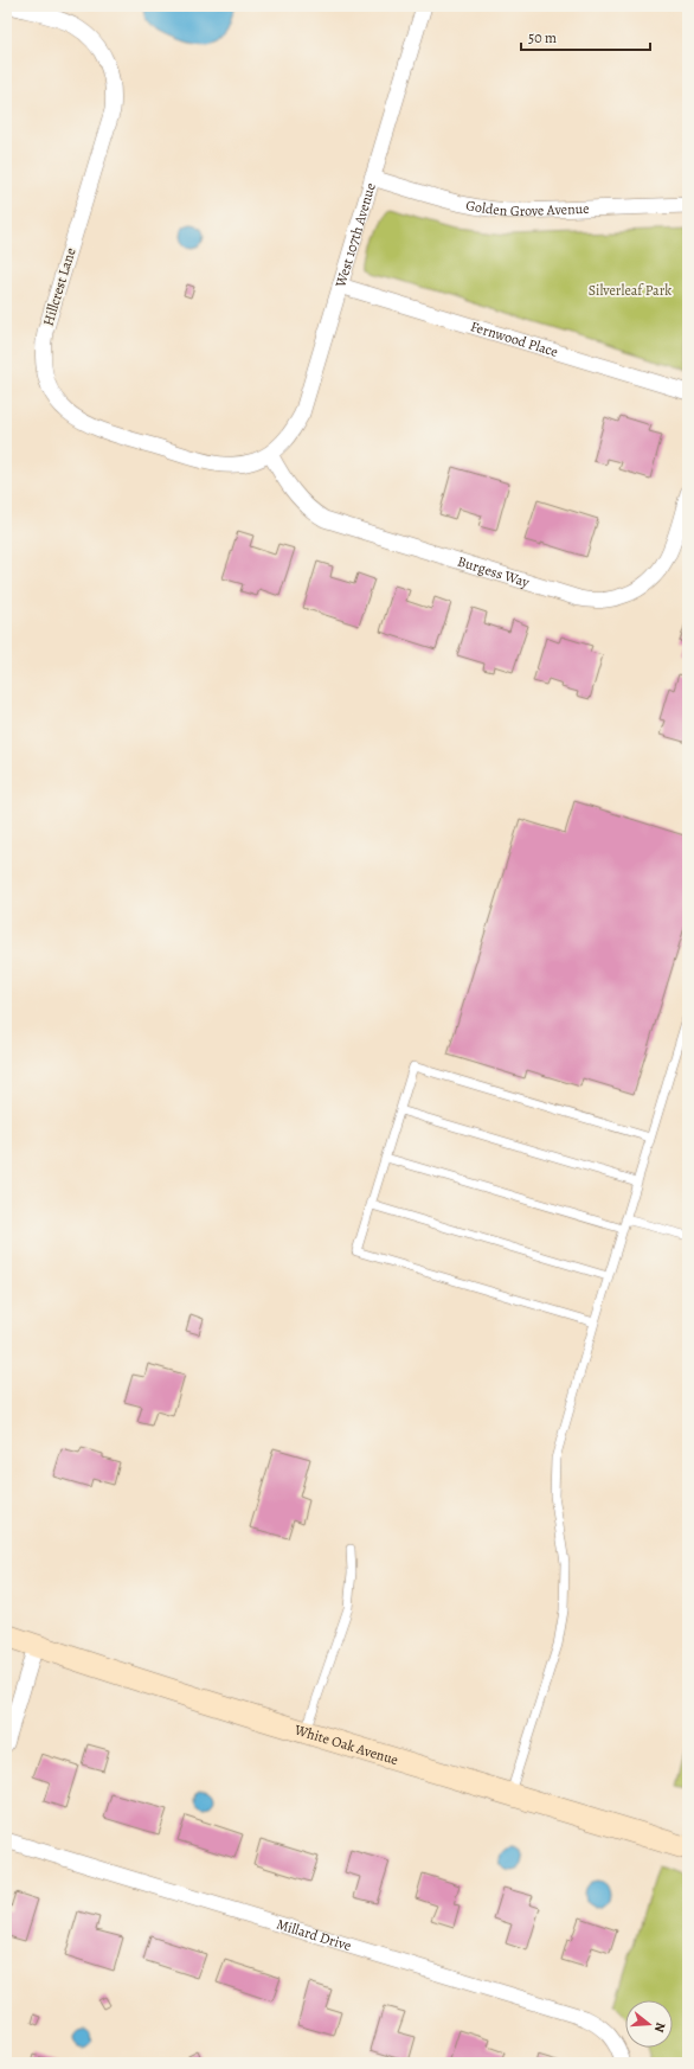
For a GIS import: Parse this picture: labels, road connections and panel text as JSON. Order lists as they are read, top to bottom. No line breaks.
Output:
{"streets":{"street":["Golden Grove Avenue","West 107th Avenue","Hillcrest Lane","Fernwood Place","Burgess Way","White Oak Avenue","Millard Drive"]},"crossings":[["Golden Grove Avenue","West 107th Avenue"],["West 107th Avenue","Hillcrest Lane"],["West 107th Avenue","Fernwood Place"],["West 107th Avenue","Burgess Way"],["Hillcrest Lane","Burgess Way"]],"parks":["Silverleaf Park"],"scale_bar":"50 m","north":"right"}
